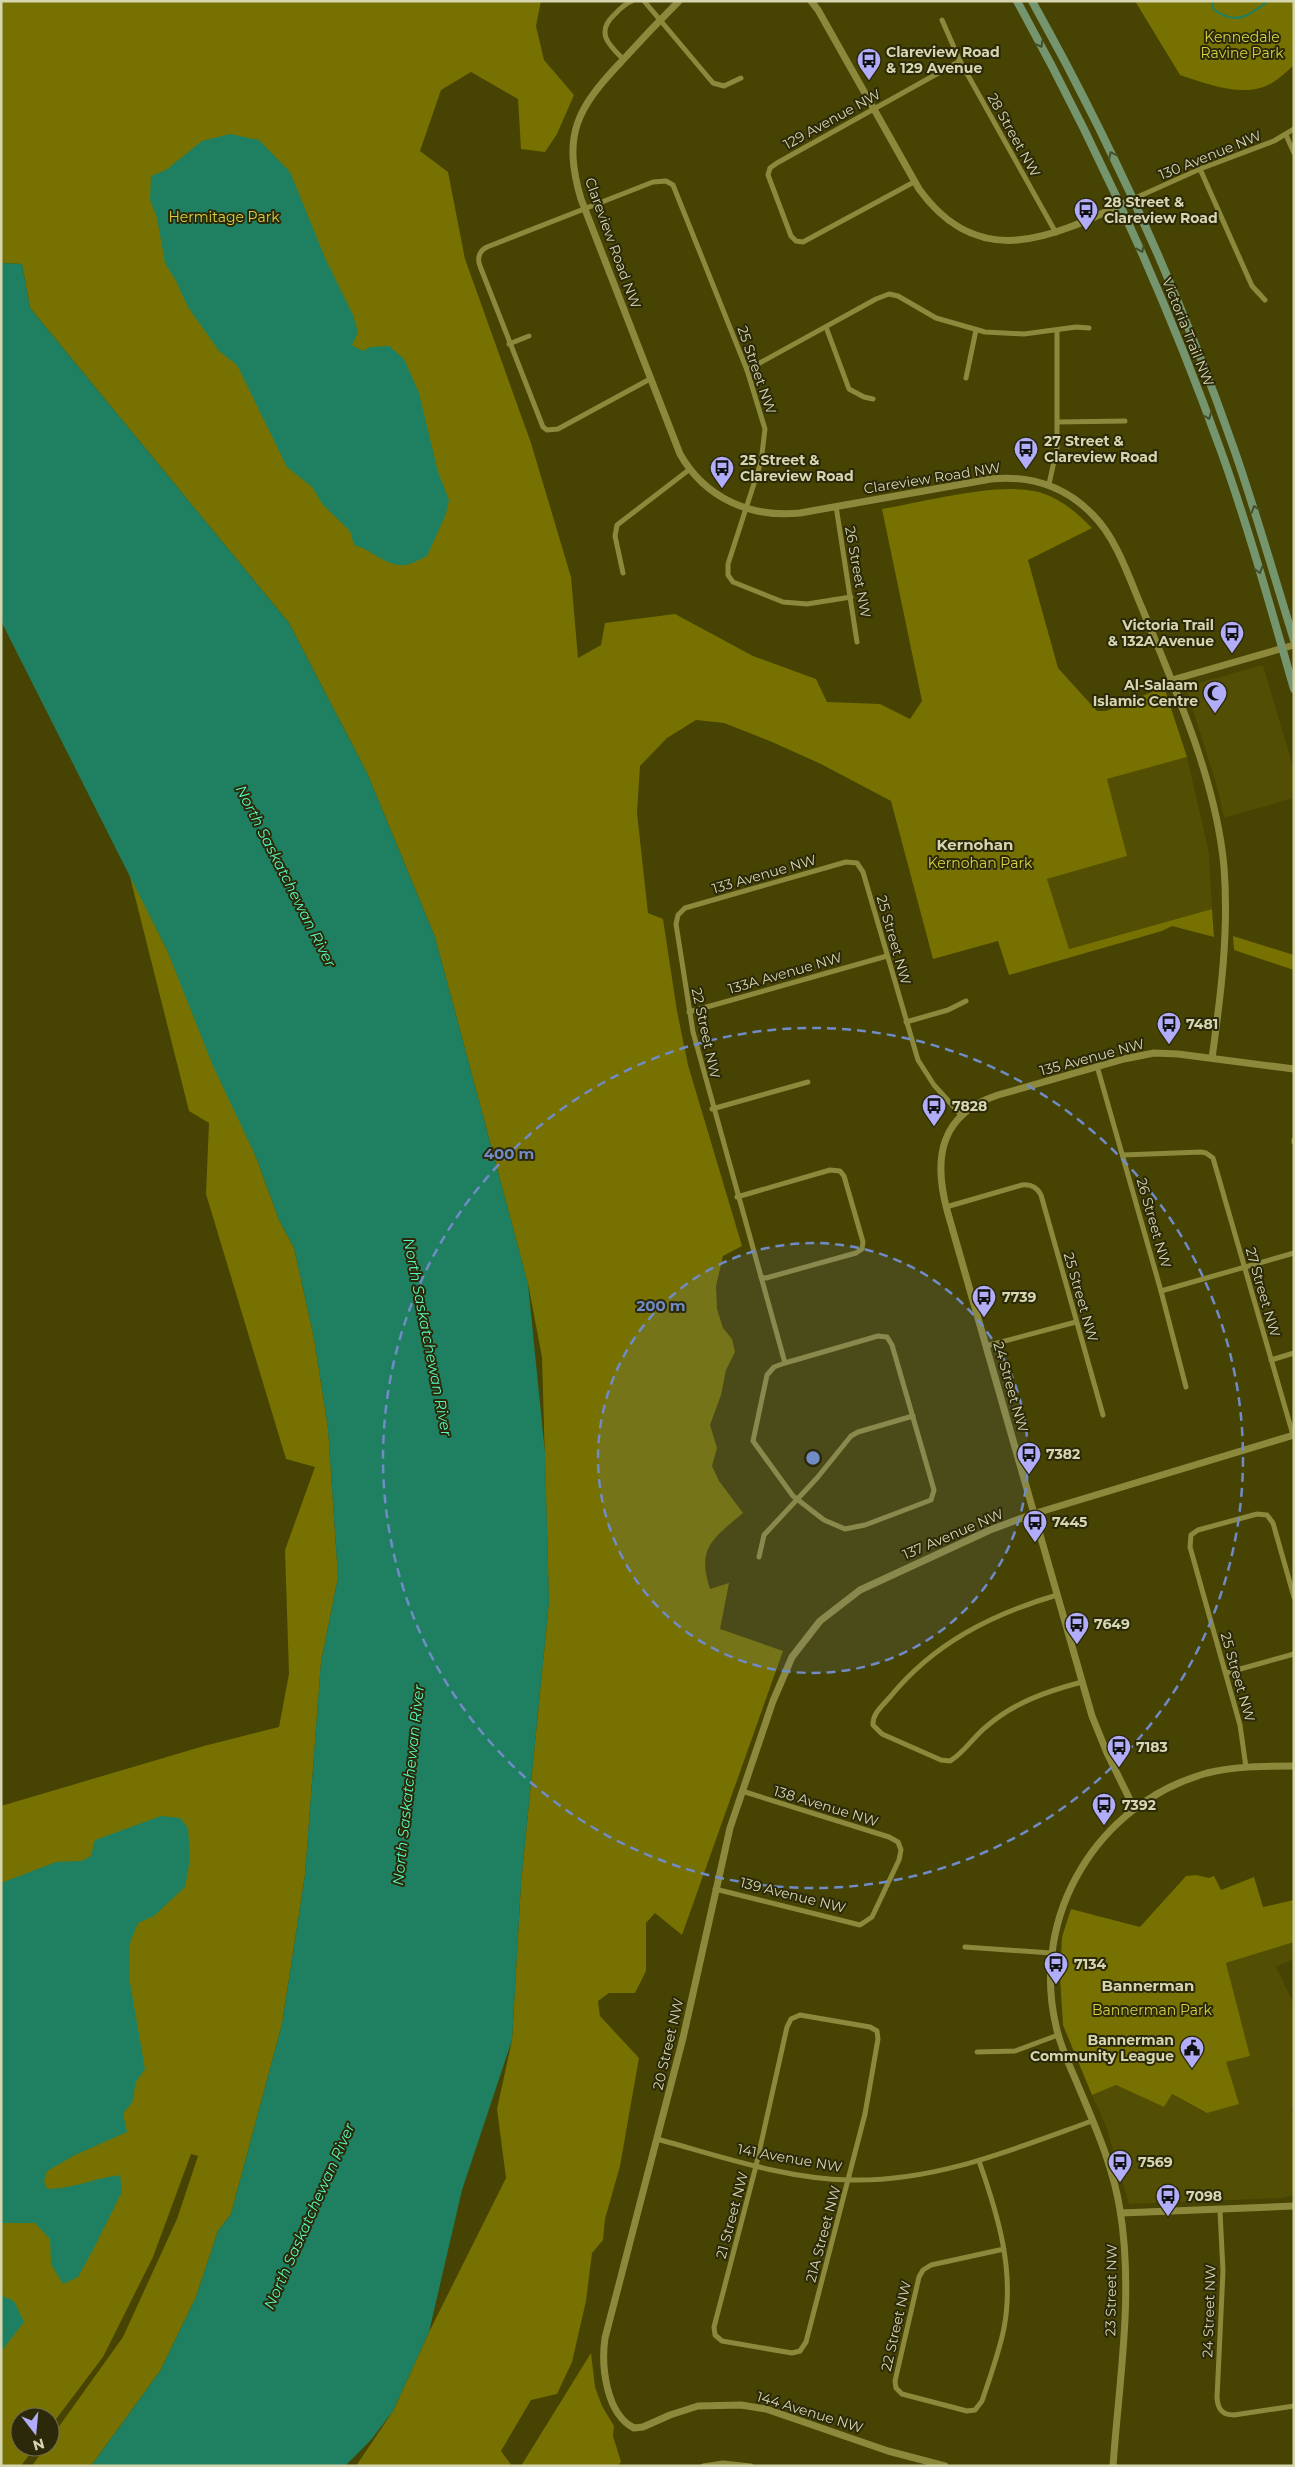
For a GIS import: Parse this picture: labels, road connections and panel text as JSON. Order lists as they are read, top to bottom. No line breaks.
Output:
{"streets":{"main road":["Victoria Trail NW"],"street":["129 Avenue NW","28 Street NW","130 Avenue NW","Clareview Road NW","25 Street NW","26 Street NW","133 Avenue NW","133A Avenue NW","22 Street NW","135 Avenue NW","27 Street NW","24 Street NW","137 Avenue NW","138 Avenue NW","139 Avenue NW","20 Street NW","141 Avenue NW","21 Street NW","21A Street NW","23 Street NW","144 Avenue NW"]},"crossings":[["129 Avenue NW","28 Street NW"],["130 Avenue NW","Victoria Trail NW"],["Clareview Road NW","25 Street NW"],["Clareview Road NW","26 Street NW"],["Clareview Road NW","135 Avenue NW"],["25 Street NW","26 Street NW"],["25 Street NW","133 Avenue NW"],["25 Street NW","133A Avenue NW"],["25 Street NW","135 Avenue NW"],["25 Street NW","24 Street NW"],["26 Street NW","135 Avenue NW"],["26 Street NW","27 Street NW"],["133 Avenue NW","22 Street NW"],["133A Avenue NW","22 Street NW"],["135 Avenue NW","24 Street NW"],["27 Street NW","137 Avenue NW"],["24 Street NW","137 Avenue NW"],["24 Street NW","23 Street NW"],["137 Avenue NW","20 Street NW"],["138 Avenue NW","139 Avenue NW"],["138 Avenue NW","20 Street NW"],["139 Avenue NW","20 Street NW"],["20 Street NW","141 Avenue NW"],["20 Street NW","144 Avenue NW"],["141 Avenue NW","21 Street NW"],["141 Avenue NW","21A Street NW"],["141 Avenue NW","23 Street NW"],["21 Street NW","21A Street NW"]],"districts":["Kernohan","Bannerman"],"water":["North Saskatchewan River"],"parks":["Kennedale Ravine Park","Hermitage Park","Kernohan Park","Bannerman Park"],"places":{"bus stop":["Clareview Road & 129 Avenue","28 Street & Clareview Road","27 Street & Clareview Road","25 Street & Clareview Road","Victoria Trail & 132A Avenue","7481","7828","7739","7382","7445","7649","7183","7392","7134","7569","7098"],"mosque":["Al-Salaam Islamic Centre"],"public building":["Bannerman Community League"]},"north":"bottom","rings":["400 m","200 m"]}
